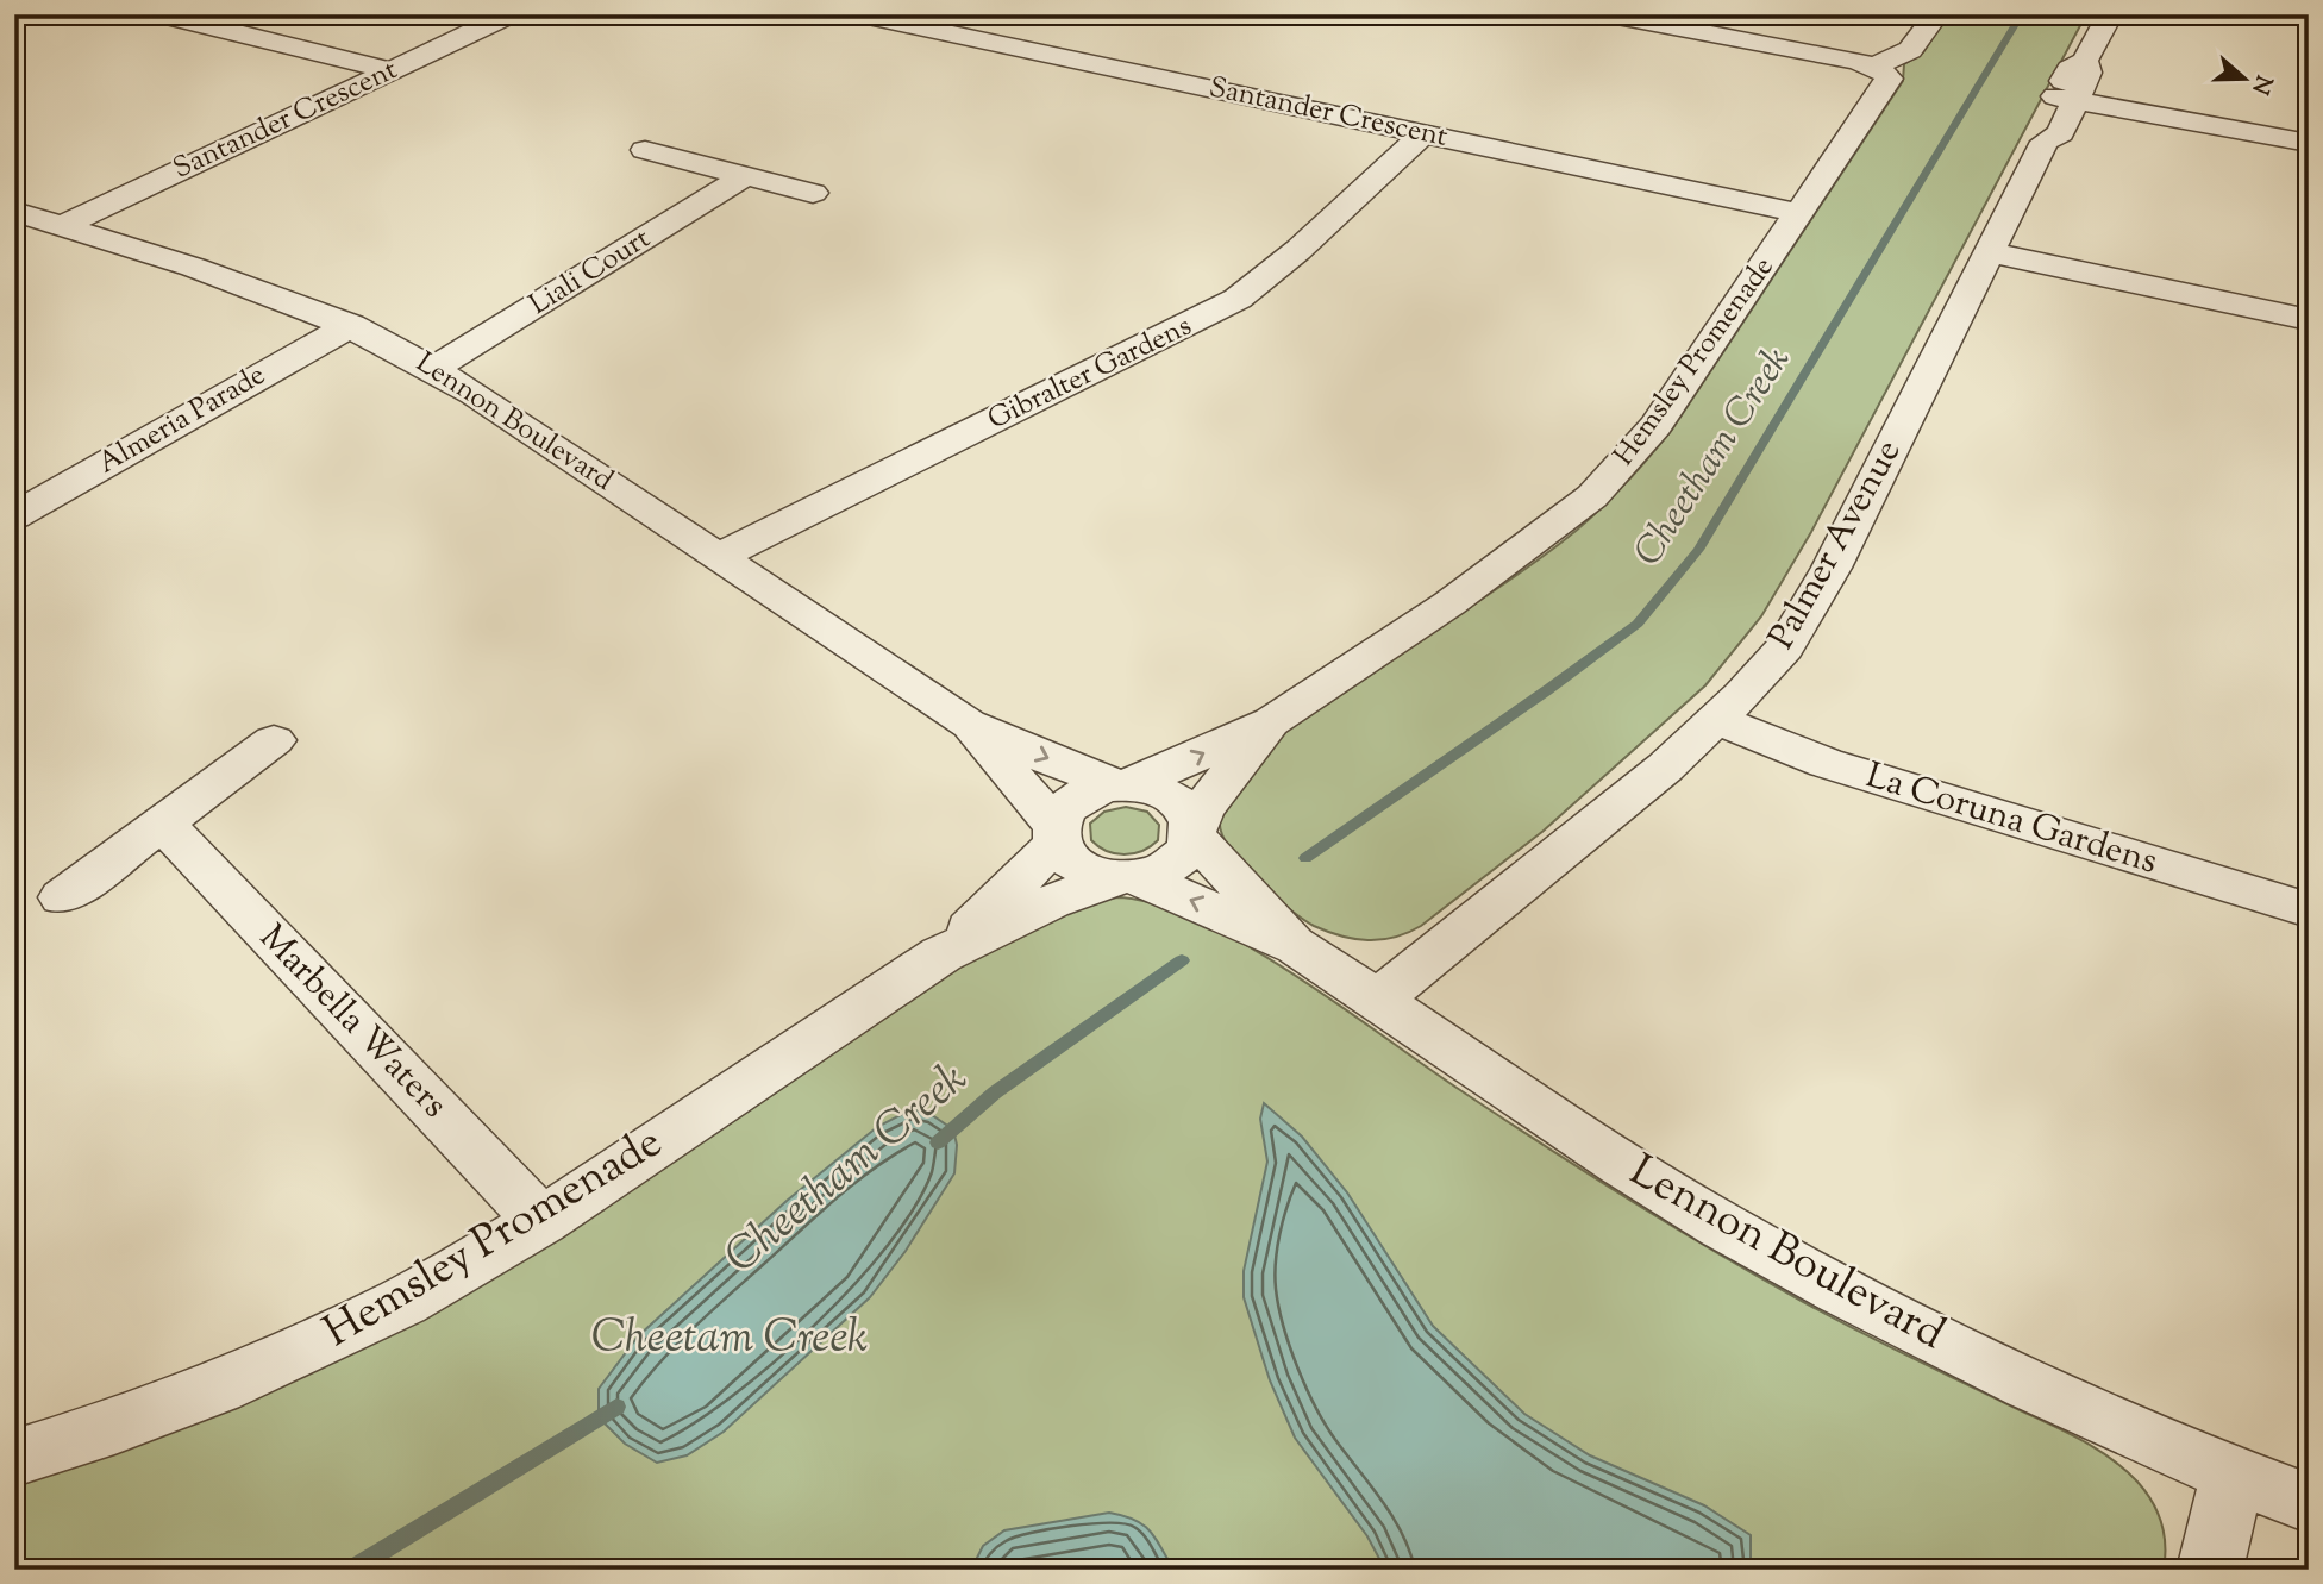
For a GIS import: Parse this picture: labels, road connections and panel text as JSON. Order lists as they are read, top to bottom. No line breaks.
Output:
{"streets":{"street":["Santander Crescent","Liali Court","Hemsley Promenade","Gibralter Gardens","Almeria Parade","Lennon Boulevard","Palmer Avenue","La Coruna Gardens","Marbella Waters"]},"crossings":[["Santander Crescent","Hemsley Promenade"],["Santander Crescent","Gibralter Gardens"],["Santander Crescent","Lennon Boulevard"],["Liali Court","Lennon Boulevard"],["Hemsley Promenade","Lennon Boulevard"],["Hemsley Promenade","Marbella Waters"],["Gibralter Gardens","Lennon Boulevard"],["Almeria Parade","Lennon Boulevard"],["Lennon Boulevard","Palmer Avenue"],["Palmer Avenue","La Coruna Gardens"]],"water":["Cheetham Creek","Cheetam Creek"],"north":"right"}
